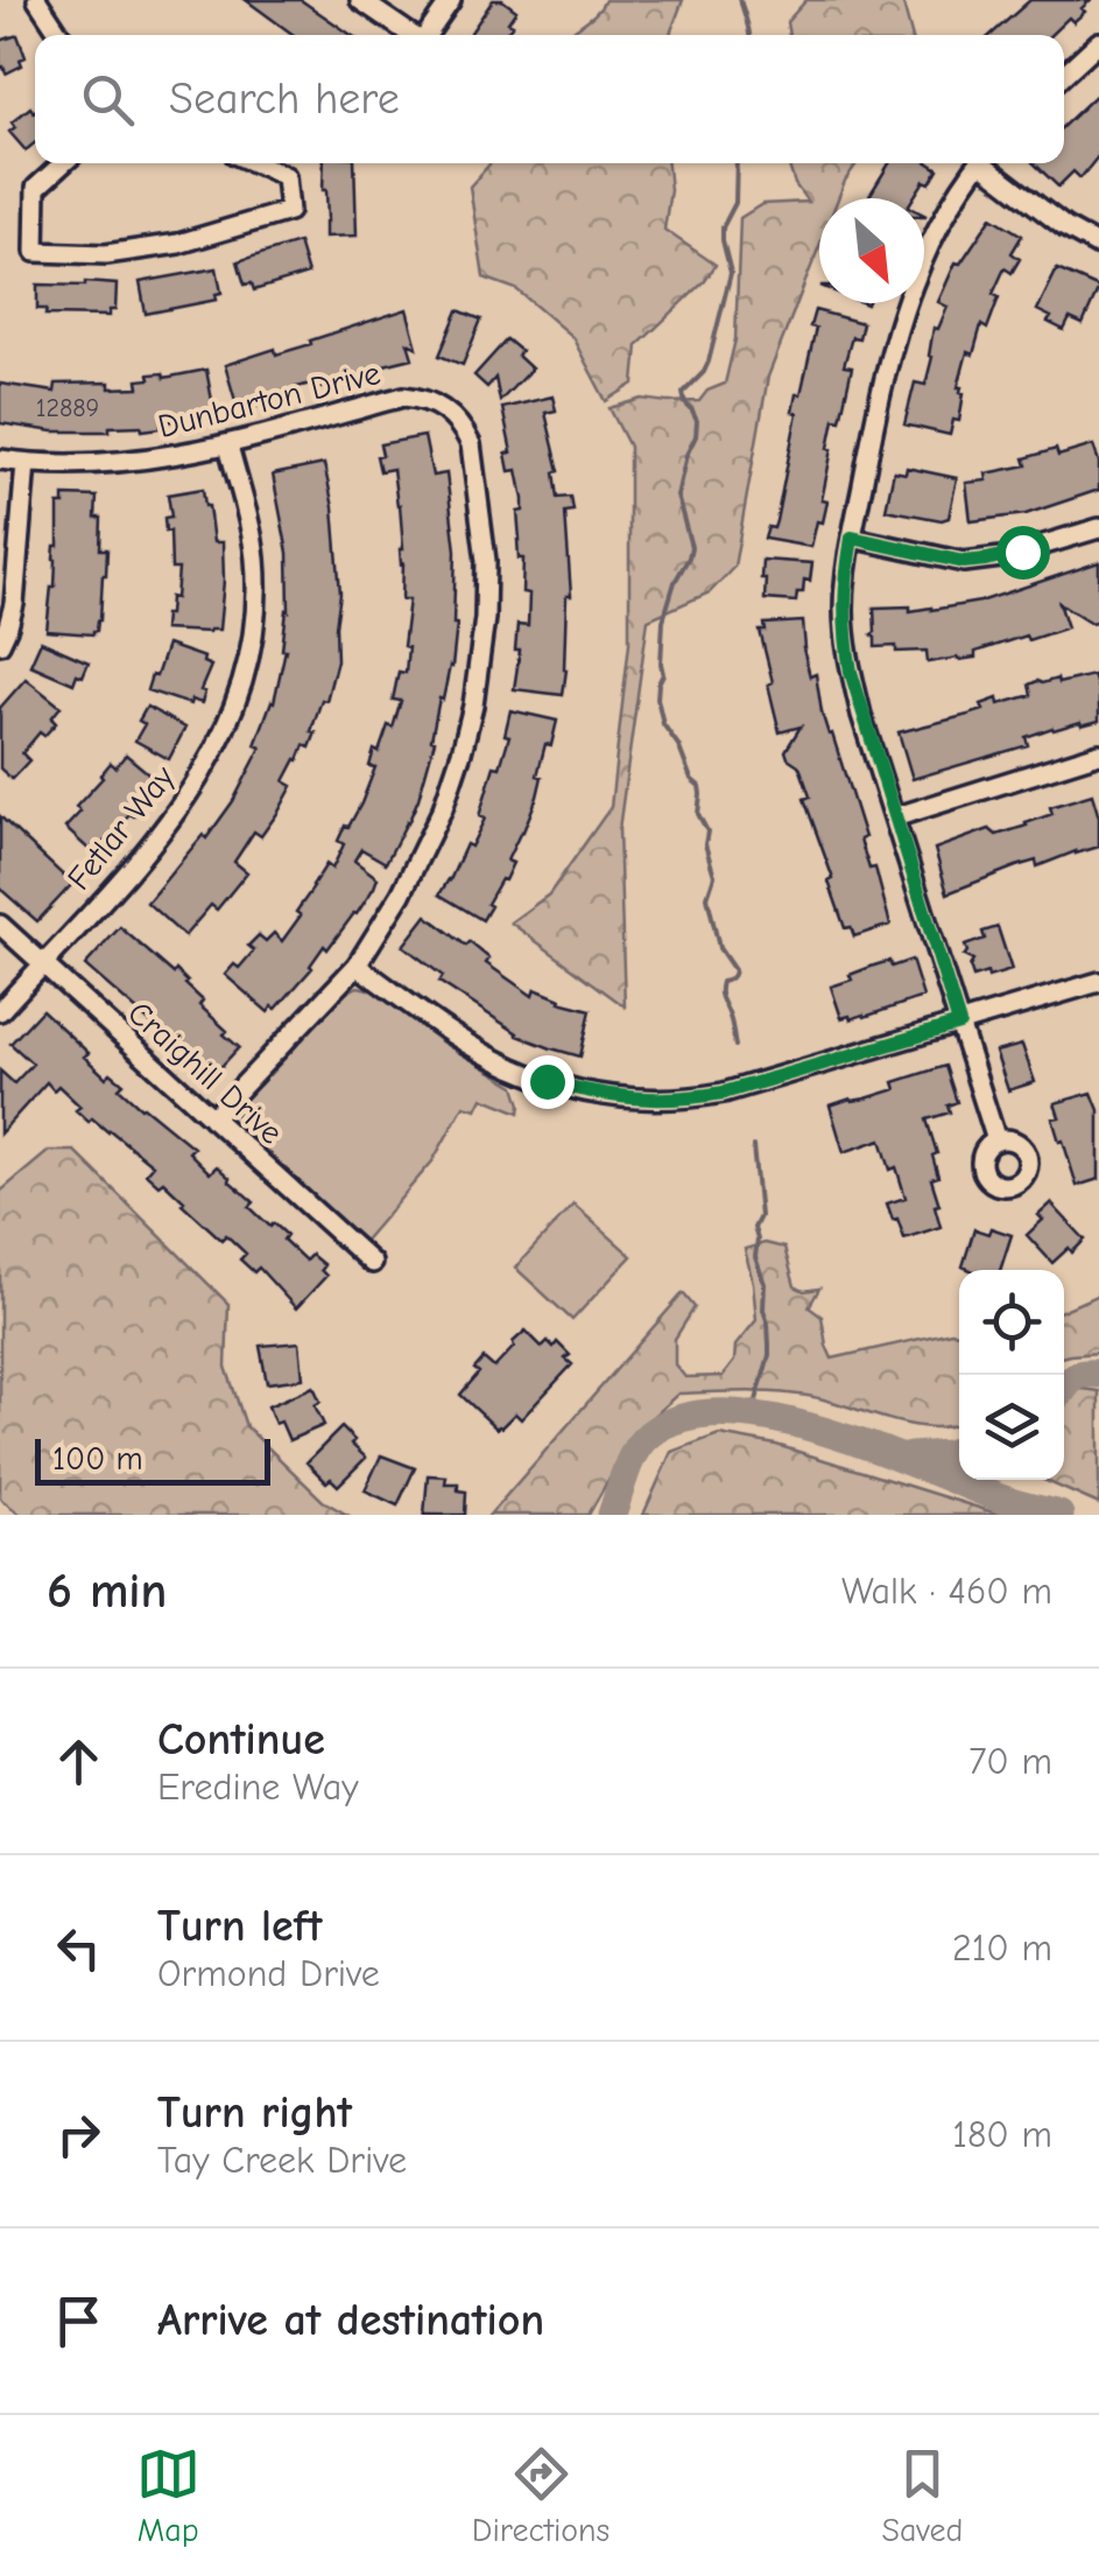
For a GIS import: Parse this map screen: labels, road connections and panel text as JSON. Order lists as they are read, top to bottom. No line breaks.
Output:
{"streets":{"street":["Dunbarton Drive","Fetlar Way","Craighill Drive"]},"crossings":[["Dunbarton Drive","Fetlar Way"],["Dunbarton Drive","Craighill Drive"],["Fetlar Way","Craighill Drive"]],"house_numbers":["12889"],"scale_bar":"100 m","north":"bottom right","page":{"search":"Search here","scale":"100 m","heading":["6 min","Walk · 460 m"],"list":[["Continue","Eredine Way","70 m"],["Turn left","Ormond Drive","210 m"],["Turn right","Tay Creek Drive","180 m"],"Arrive at destination"],"nav":["Map","Directions","Saved"]}}
